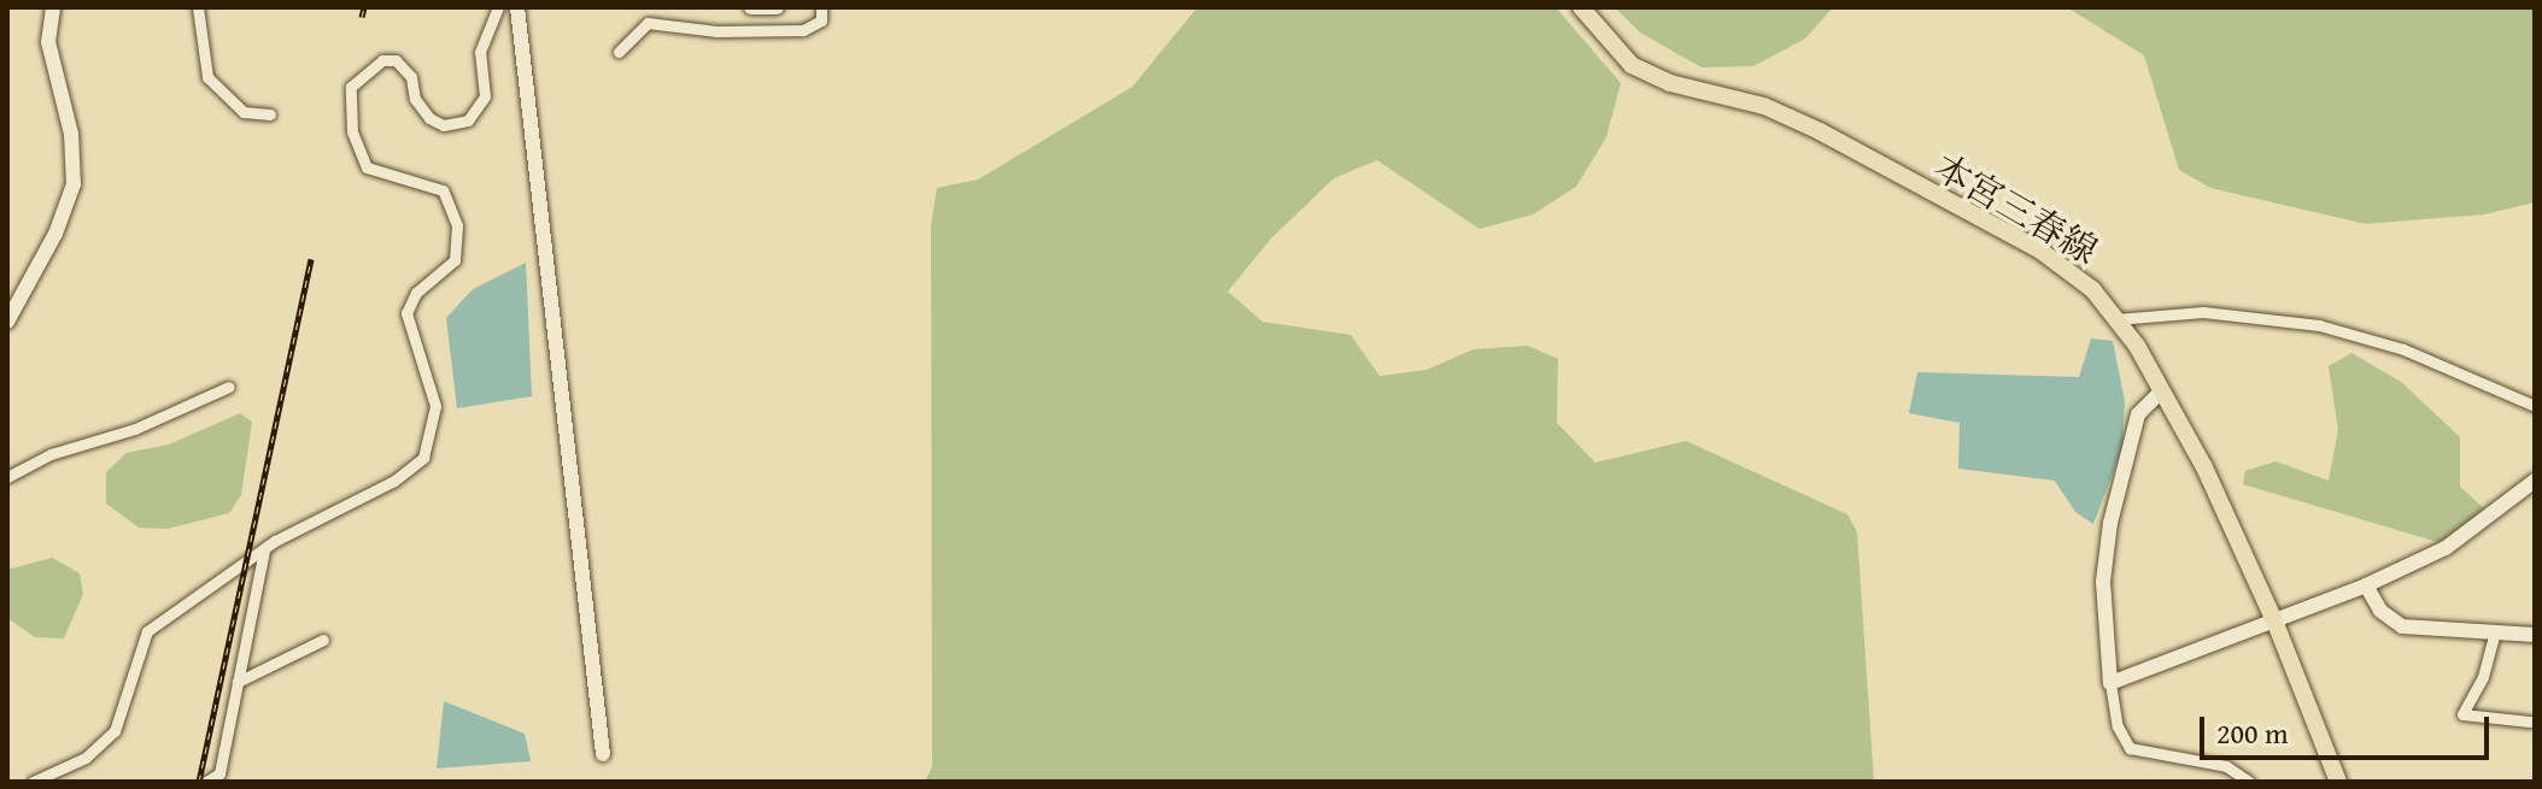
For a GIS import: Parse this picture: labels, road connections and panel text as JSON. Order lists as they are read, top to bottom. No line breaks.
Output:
{"streets":{"main road":["本宮三春線"]},"scale_bar":"200 m"}
